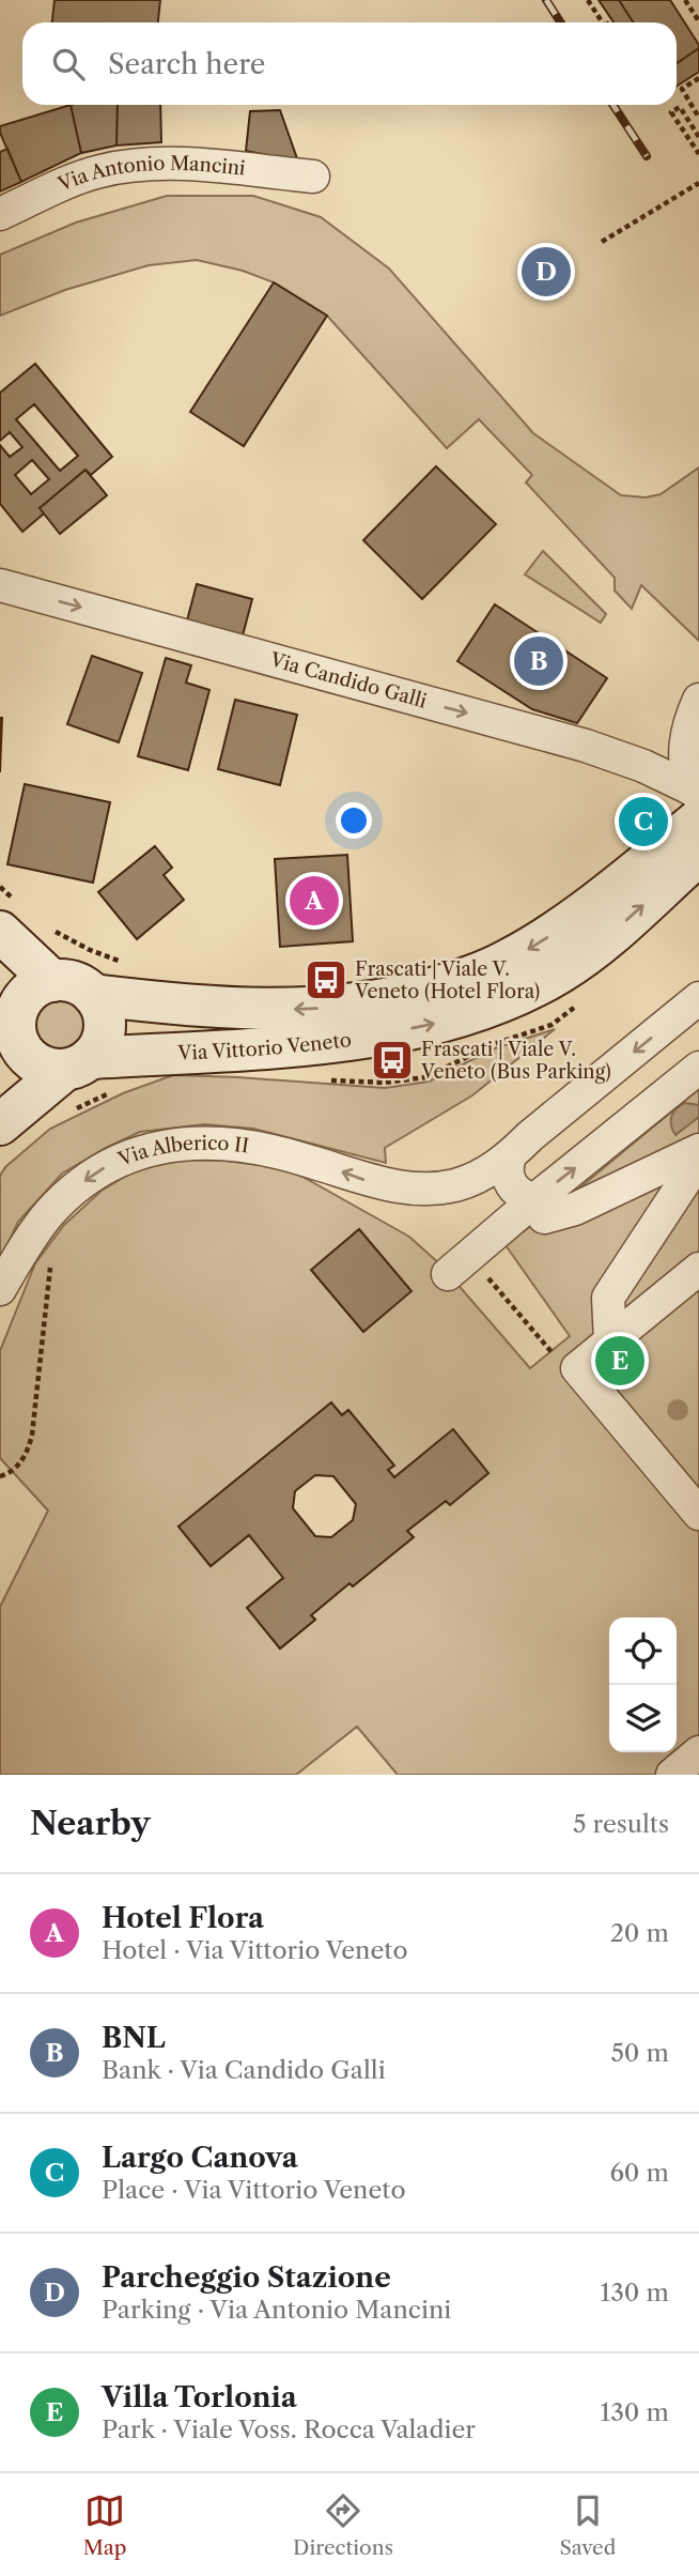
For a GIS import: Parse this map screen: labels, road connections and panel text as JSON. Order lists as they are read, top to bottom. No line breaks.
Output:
{"streets":{"main road":["Via Vittorio Veneto"],"street":["Via Antonio Mancini","Via Candido Galli","Via Alberico II"]},"crossings":[["Via Candido Galli","Via Vittorio Veneto"]],"one_way":["Via Candido Galli"],"places":{"bus stop":["Frascati | Viale V. Veneto (Hotel Flora)","Frascati | Viale V. Veneto (Bus Parking)"]},"page":{"search":"Search here","pins":["D","B","C","A","E"],"heading":["Nearby","5 results"],"list":[{"mark":"A","name":"Hotel Flora","note":"Hotel · Via Vittorio Veneto","value":"20 m"},{"mark":"B","name":"BNL","note":"Bank · Via Candido Galli","value":"50 m"},{"mark":"C","name":"Largo Canova","note":"Place · Via Vittorio Veneto","value":"60 m"},{"mark":"D","name":"Parcheggio Stazione","note":"Parking · Via Antonio Mancini","value":"130 m"},{"mark":"E","name":"Villa Torlonia","note":"Park · Viale Voss. Rocca Valadier","value":"130 m"}],"nav":["Map","Directions","Saved"]}}
